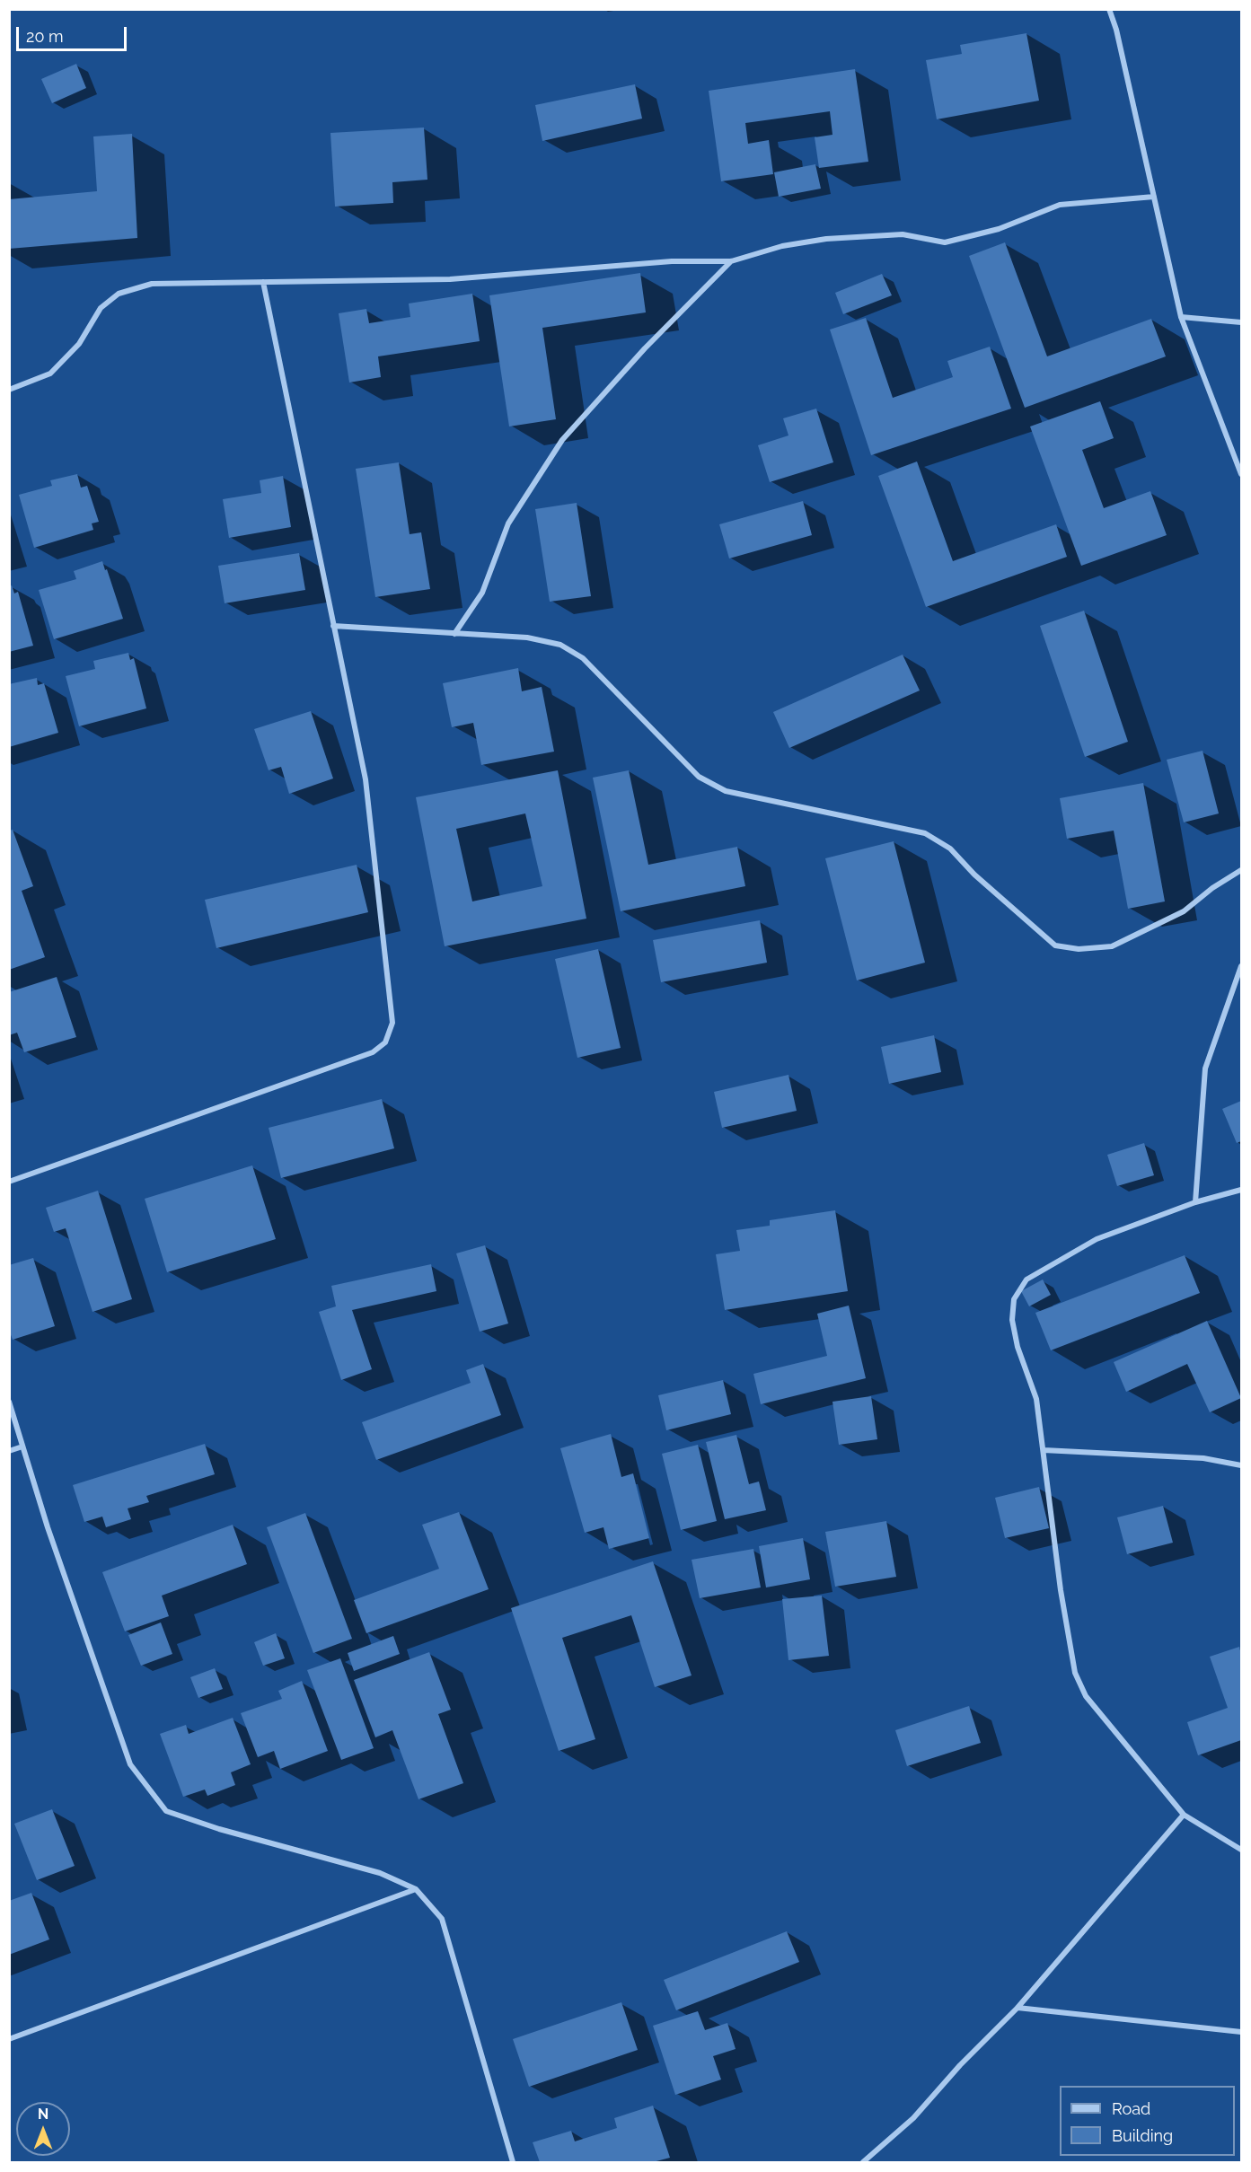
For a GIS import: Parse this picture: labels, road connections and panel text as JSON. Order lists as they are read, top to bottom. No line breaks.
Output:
{"legend":["Road","Building"],"scale_bar":"20 m","north":"top"}
